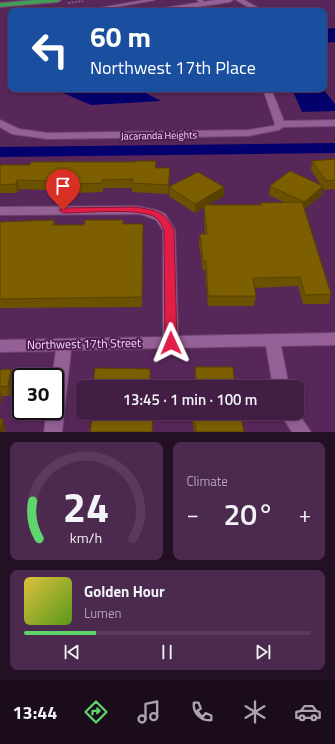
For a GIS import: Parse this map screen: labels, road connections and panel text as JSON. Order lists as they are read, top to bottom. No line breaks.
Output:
{"streets":{"street":["Jacaranda Heights","Northwest 17th Street"]},"page":{"turn":["60 m","Northwest 17th Place"],"limit":"30","trip":"13:45 · 1 min · 100 m","tile":"Climate","heat":["−","20°","+"],"song":["Golden Hour","Lumen"],"tabs":"13:44","gauge":["24","km/h"]}}
